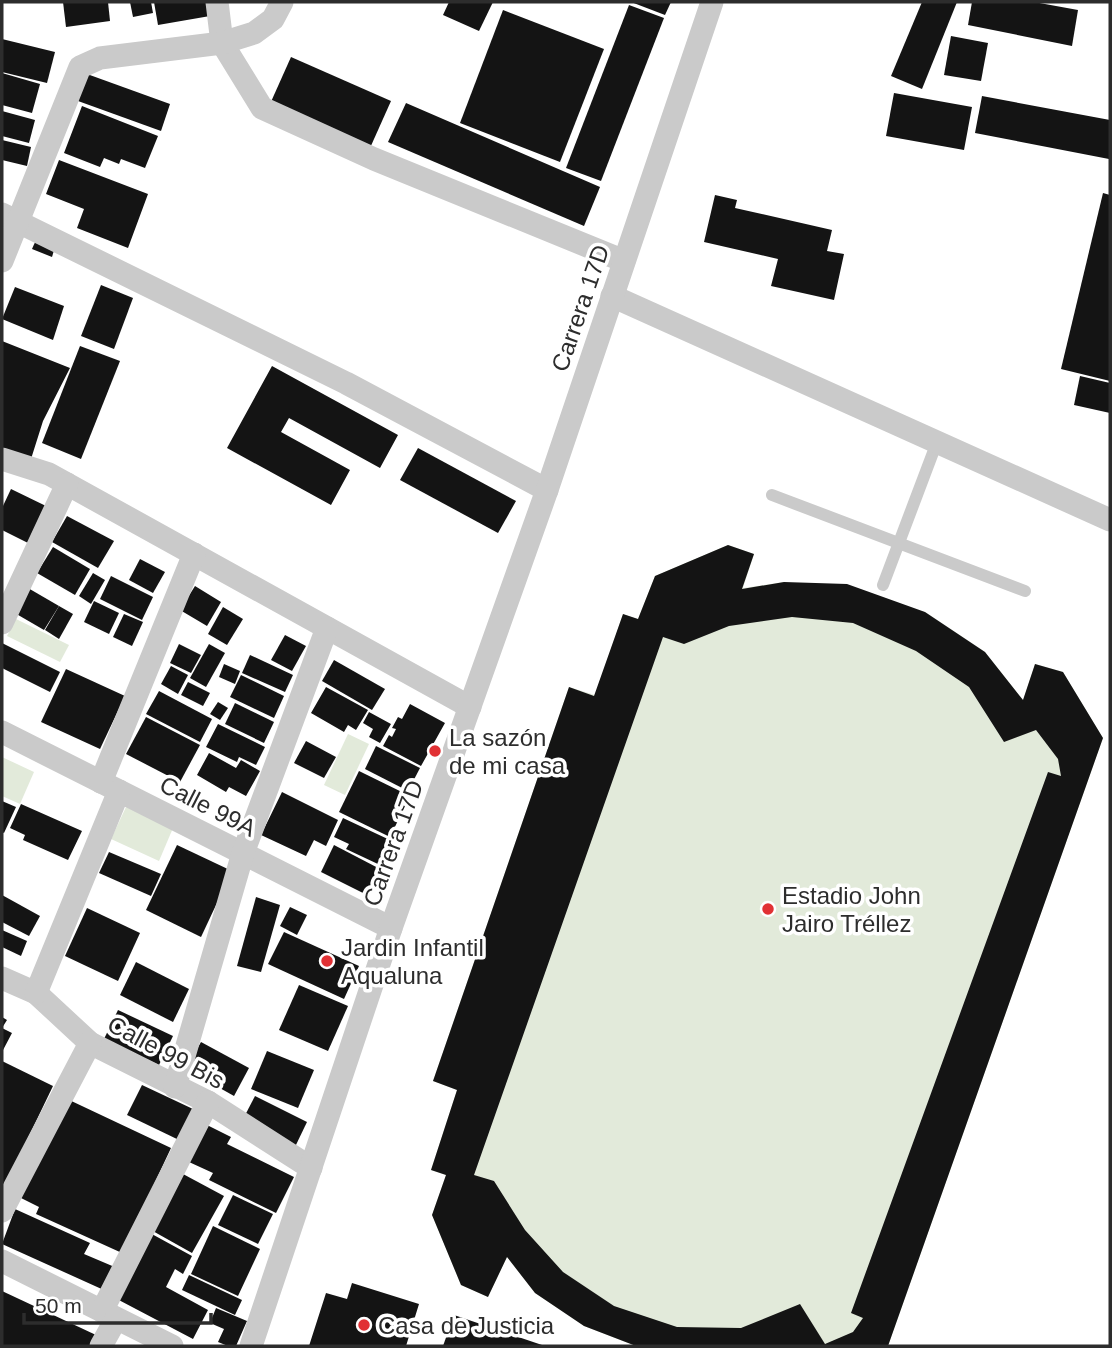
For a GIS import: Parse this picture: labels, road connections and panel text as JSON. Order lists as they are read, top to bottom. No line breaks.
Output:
{"streets":{"street":["Carrera 17D","Calle 99A","Calle 99 Bis"]},"crossings":[["Carrera 17D","Calle 99A"],["Carrera 17D","Calle 99 Bis"]],"places":["La sazón de mi casa","Estadio John Jairo Tréllez","Jardin Infantil Aqualuna","Casa de Justicia"],"scale_bar":"50 m"}
